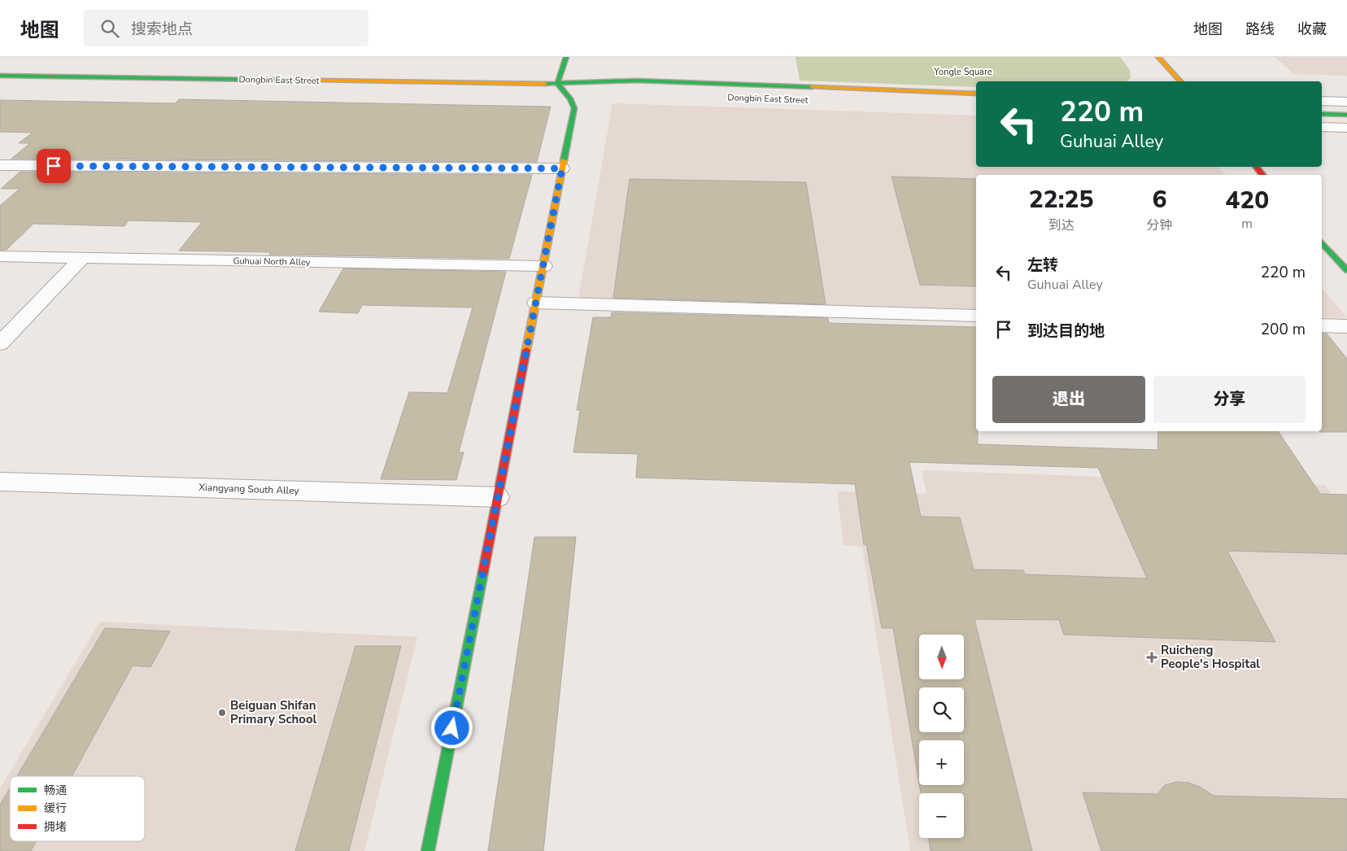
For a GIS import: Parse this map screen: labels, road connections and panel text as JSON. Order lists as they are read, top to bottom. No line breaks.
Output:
{"streets":{"main road":["Dongbin East Street"],"street":["Guhuai North Alley","Xiangyang South Alley"]},"parks":["Yongle Square"],"places":{"health":["Ruicheng People's Hospital"],"other":["Beiguan Shifan Primary School"]},"legend":["畅通","缓行","拥堵"],"north":"bottom","page":{"header":"地图","search":"搜索地点","nav":["地图","路线","收藏"],"turn":["220 m","Guhuai Alley"],"eta":["22:25","到达","6","分钟","420","m"],"list":[{"name":"左转","note":"Guhuai Alley","value":"220 m"},{"name":"到达目的地","value":"200 m"}],"buttons":["退出","分享"],"map_buttons":["+","−"]}}
